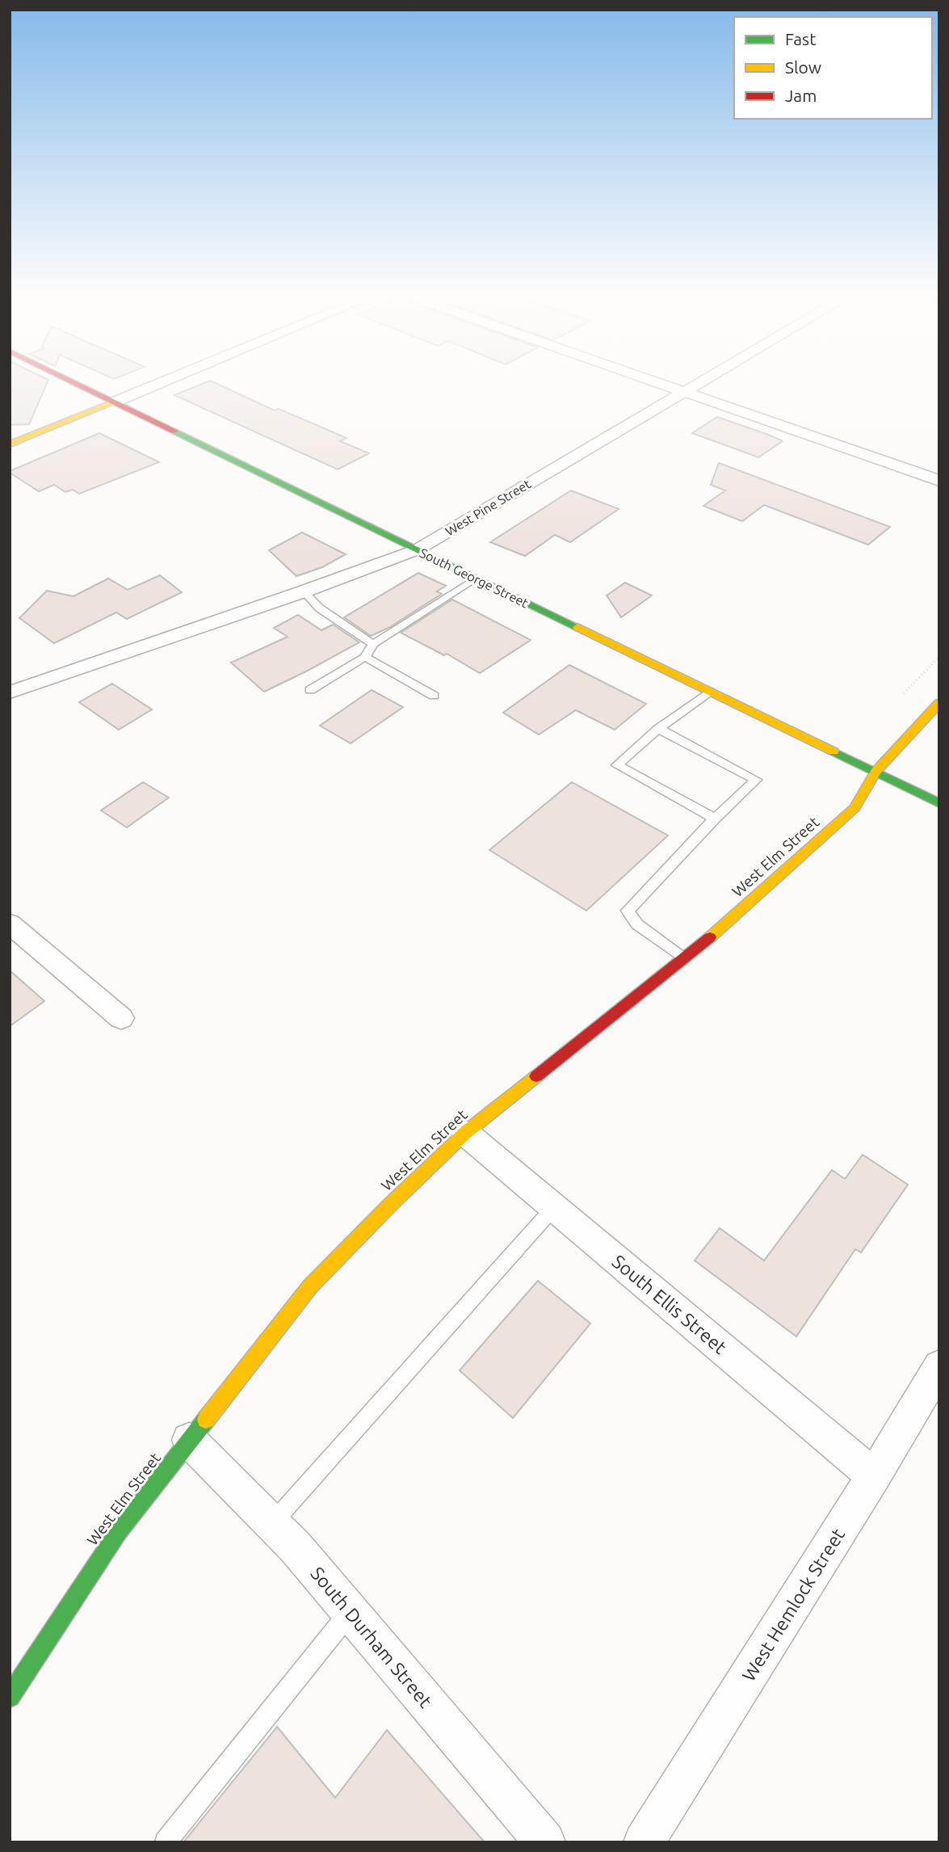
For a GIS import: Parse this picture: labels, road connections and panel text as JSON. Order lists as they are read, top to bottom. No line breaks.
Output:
{"streets":{"main road":["South George Street","West Elm Street"],"street":["West Pine Street","South Ellis Street","West Hemlock Street","South Durham Street"]},"crossings":[["West Pine Street","South George Street"],["South George Street","West Elm Street"],["West Elm Street","South Ellis Street"],["West Elm Street","South Durham Street"],["South Ellis Street","West Hemlock Street"]],"legend":["Fast","Slow","Jam"]}
